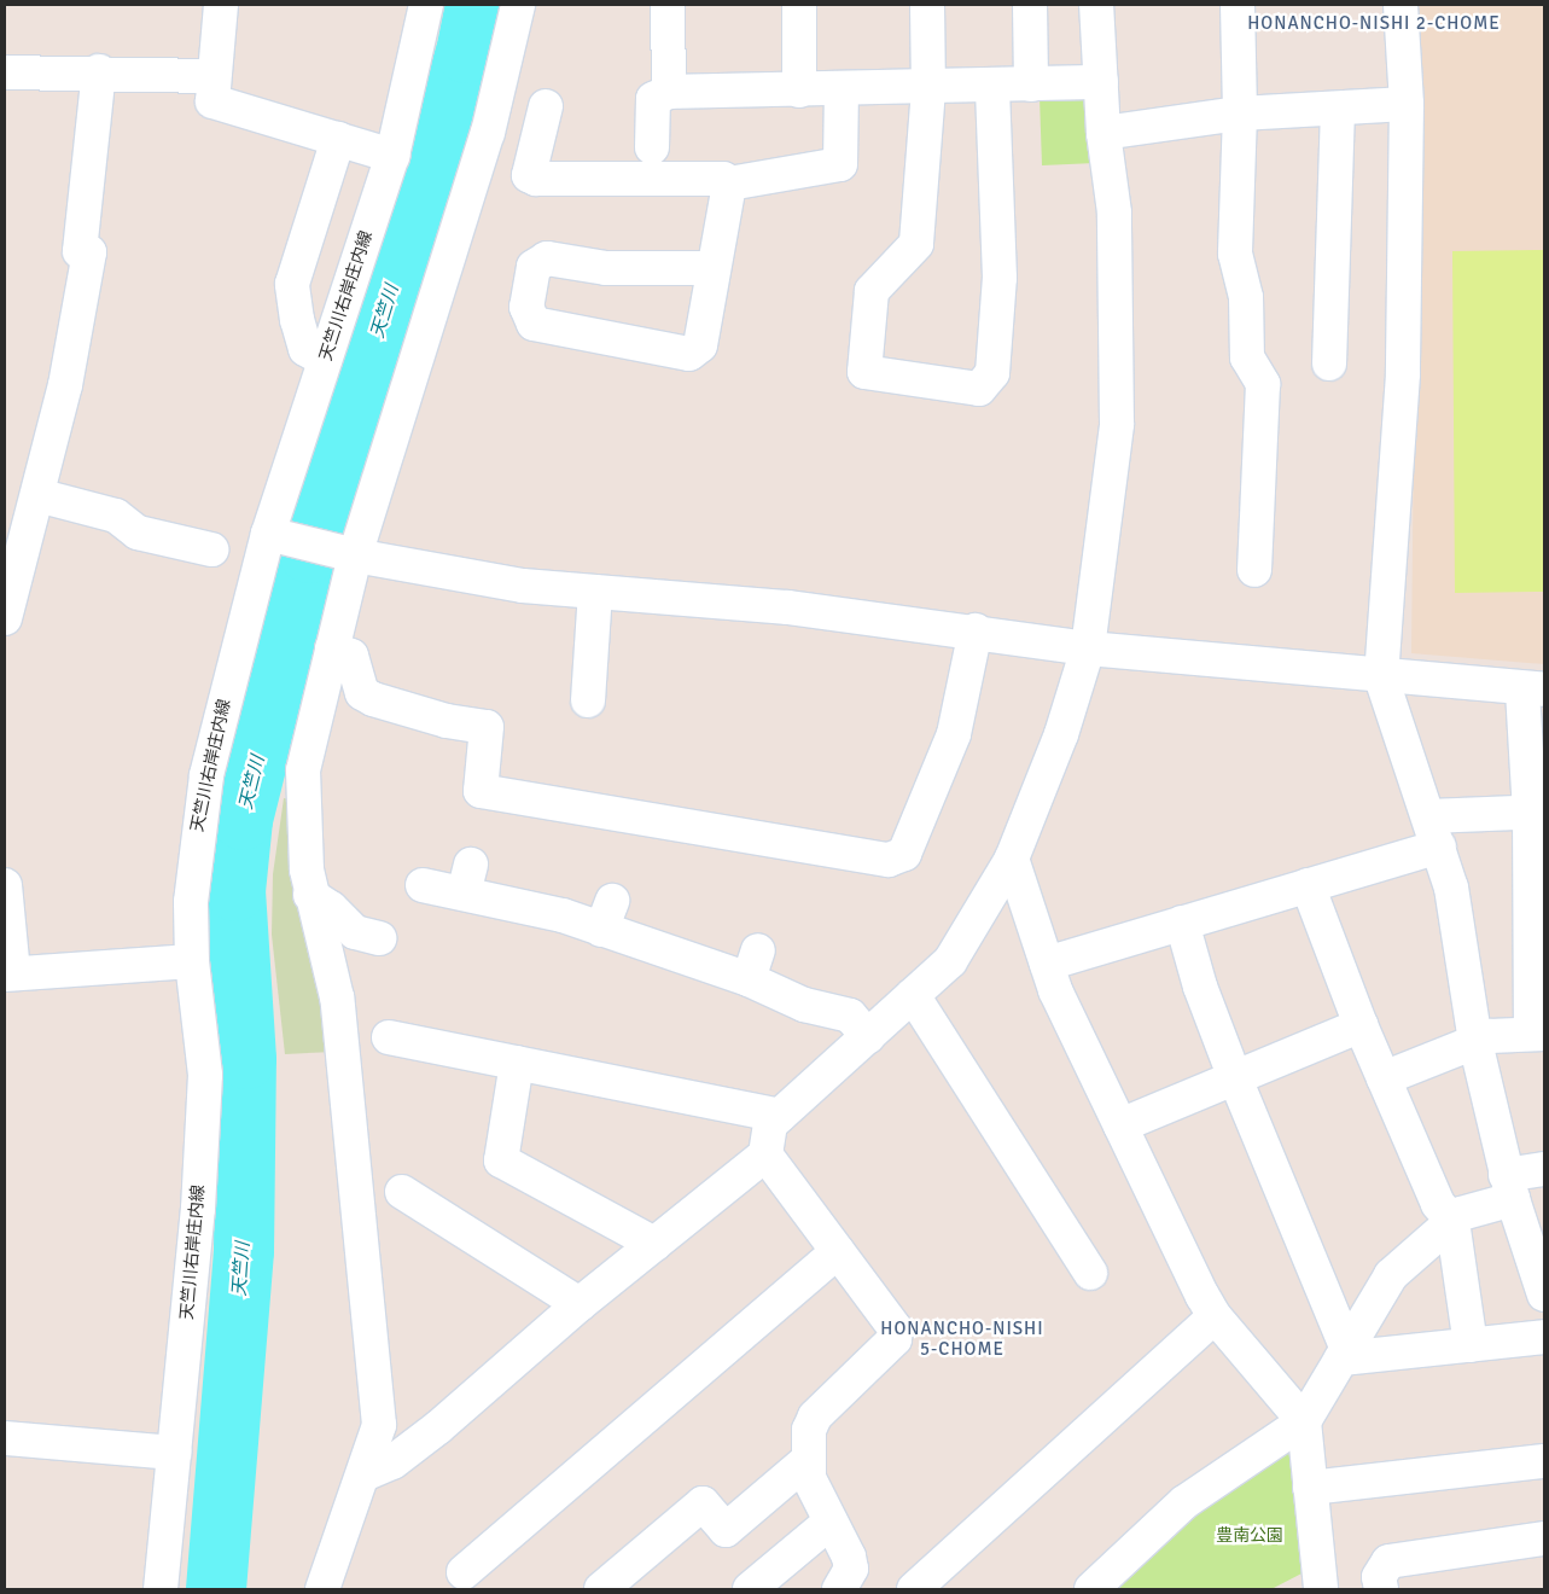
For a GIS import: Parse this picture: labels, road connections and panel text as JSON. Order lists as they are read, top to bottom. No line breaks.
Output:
{"streets":{"street":["天竺川右岸庄内線"]},"districts":["HONANCHO-NISHI 2-CHOME","HONANCHO-NISHI 5-CHOME"],"water":["天竺川"],"parks":["豊南公園"]}
